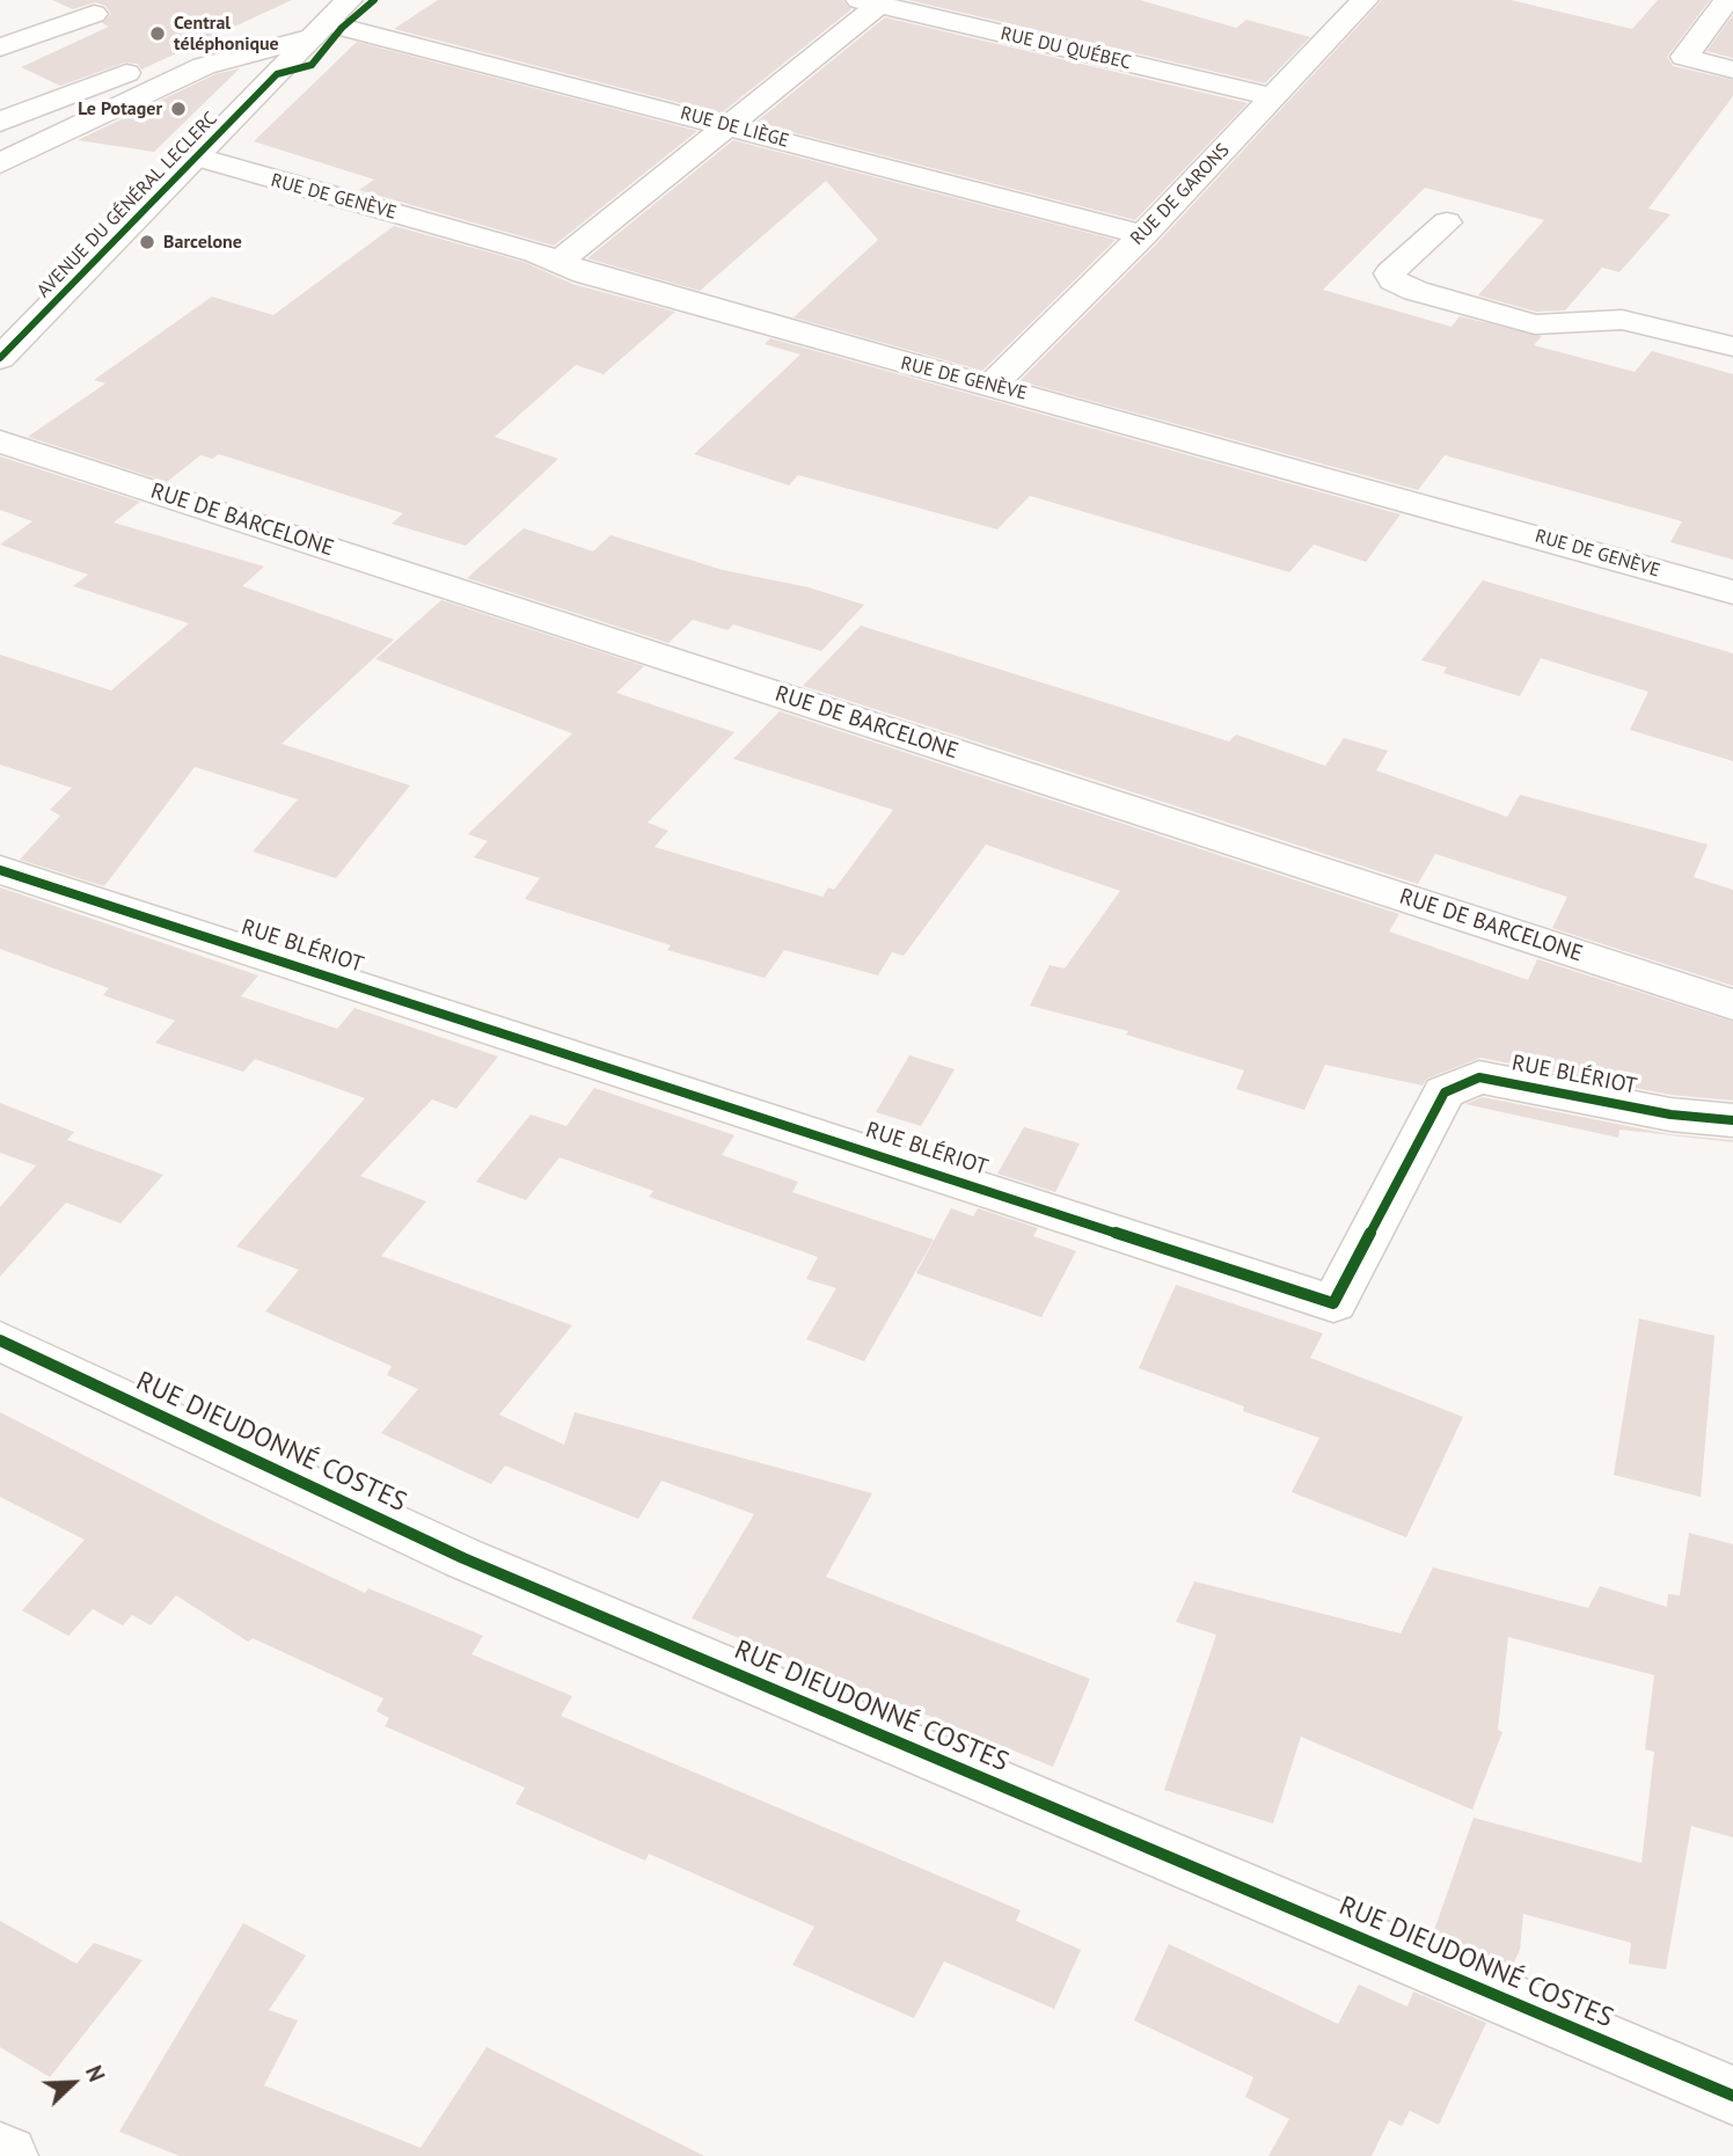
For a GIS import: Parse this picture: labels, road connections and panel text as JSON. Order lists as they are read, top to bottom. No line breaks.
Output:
{"streets":{"street":["RUE DU QUÉBEC","RUE DE LIÈGE","RUE DE GARONS","RUE DE GENÈVE","AVENUE DU GÉNÉRAL LECLERC","RUE DE BARCELONE","RUE BLÉRIOT","RUE DIEUDONNÉ COSTES"]},"crossings":[["RUE DU QUÉBEC","RUE DE GARONS"],["RUE DE LIÈGE","RUE DE GARONS"],["RUE DE LIÈGE","AVENUE DU GÉNÉRAL LECLERC"],["RUE DE GARONS","RUE DE GENÈVE"],["RUE DE GENÈVE","AVENUE DU GÉNÉRAL LECLERC"]],"places":["Central téléphonique","Le Potager","Barcelone"],"north":"top right"}
